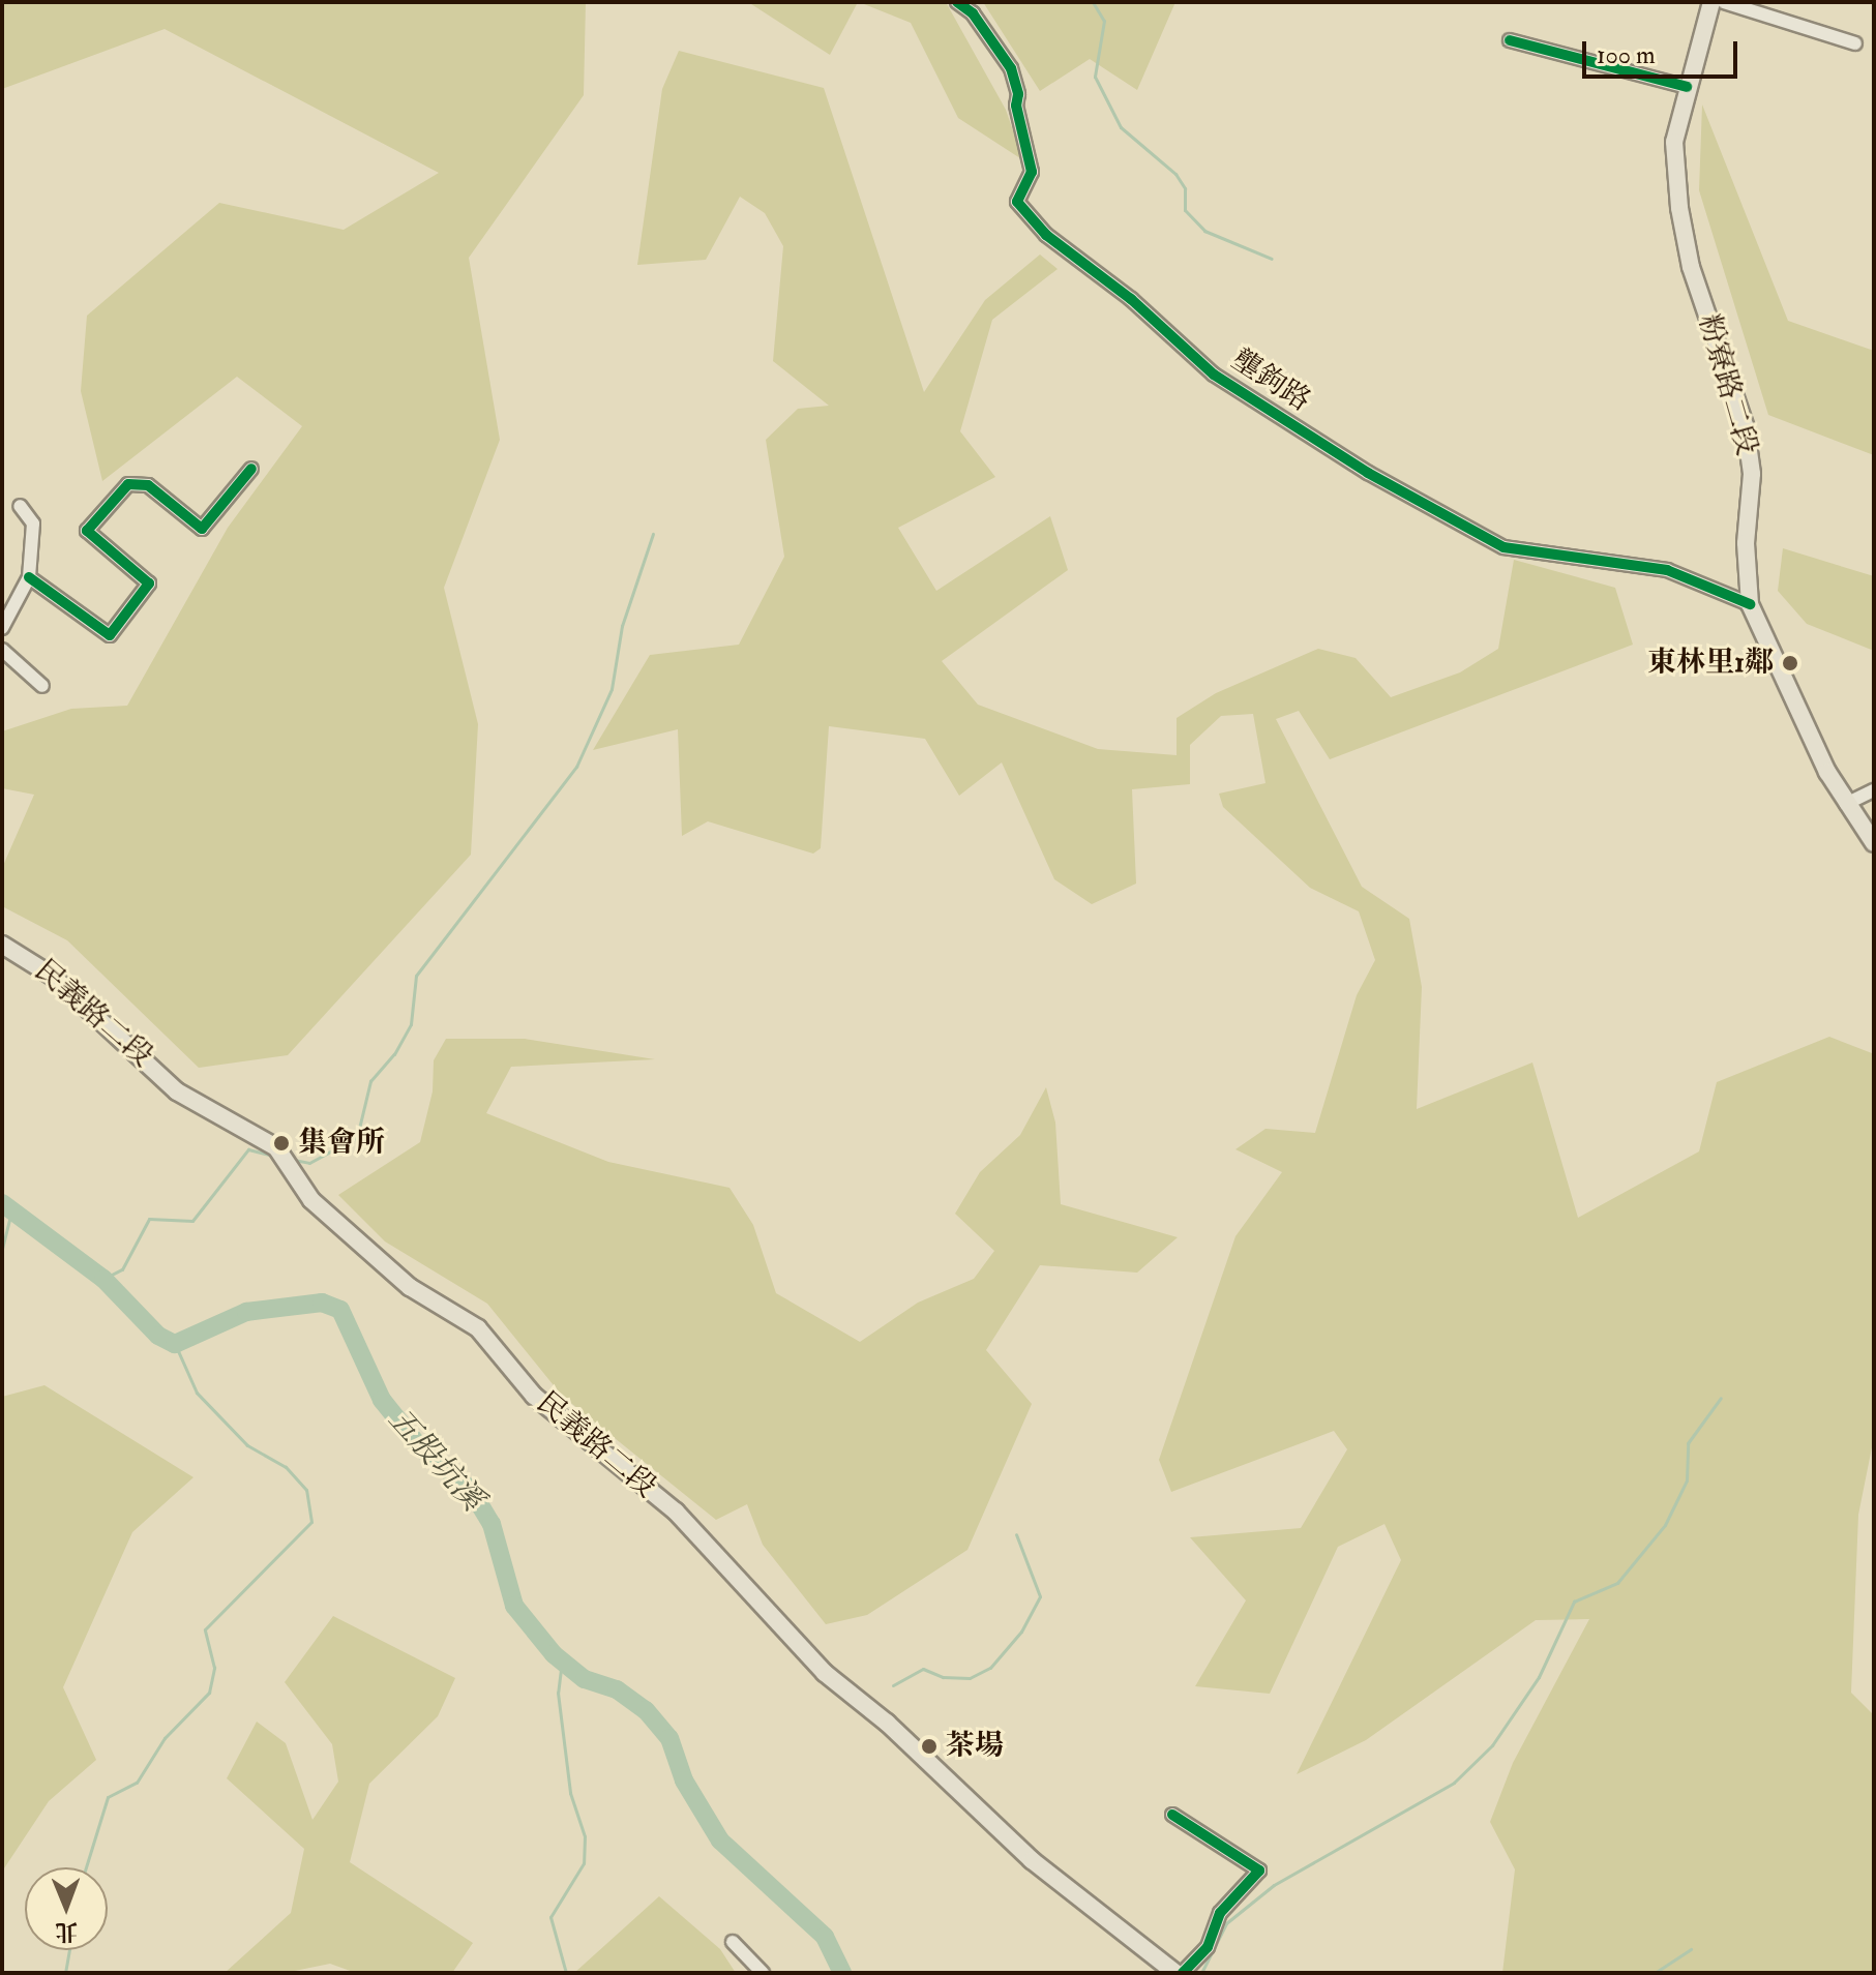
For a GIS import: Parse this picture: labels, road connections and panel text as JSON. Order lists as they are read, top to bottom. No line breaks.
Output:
{"streets":{"main road":["粉寮路二段","民義路二段"],"street":["壟鉤路"]},"crossings":[["壟鉤路","粉寮路二段"]],"water":["五股坑溪"],"places":["東林里1鄰","集會所","茶場"],"scale_bar":"100 m","north":"bottom"}
